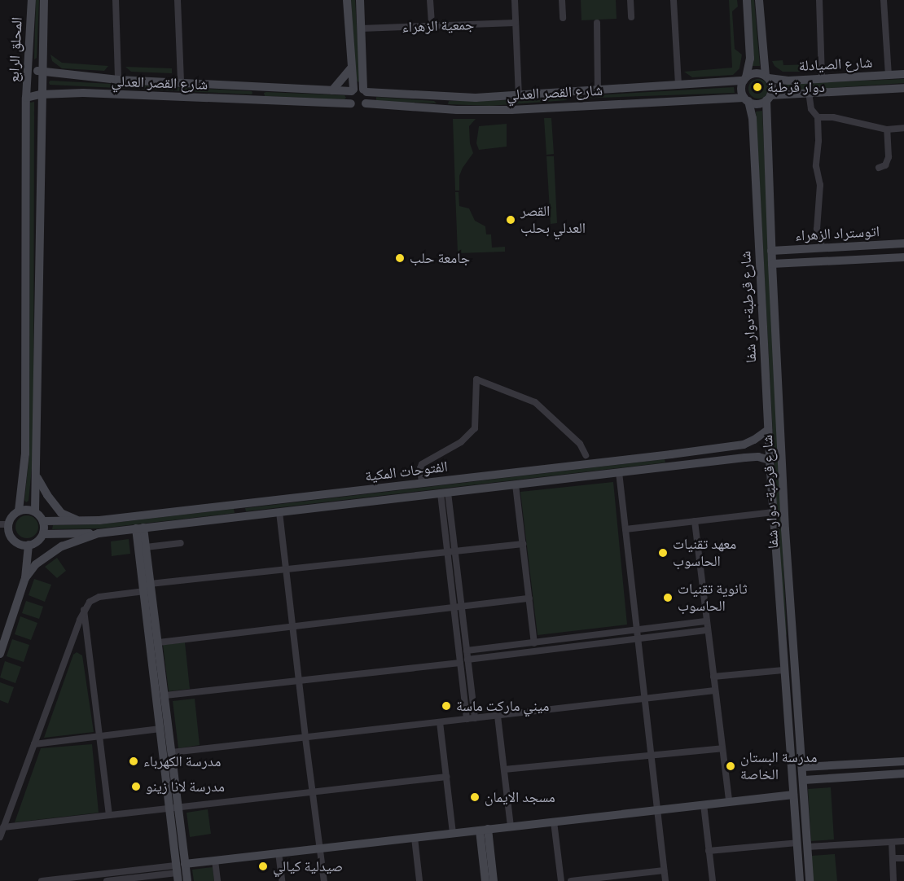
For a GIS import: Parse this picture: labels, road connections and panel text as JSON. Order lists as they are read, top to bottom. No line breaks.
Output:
{"streets":{"street":["جمعية الزهراء","المحلق الرابع","شارع الصيادلة","شارع القصر العدلي","اتوستراد الزهراء","شارع قرطبة-دوار شفا","الفتوحات المكية","شارع قرطبة- دوار شفا"]},"crossings":[["المحلق الرابع","شارع القصر العدلي"],["المحلق الرابع","الفتوحات المكية"],["شارع الصيادلة","شارع القصر العدلي"],["شارع الصيادلة","شارع قرطبة-دوار شفا"],["شارع الصيادلة","شارع قرطبة- دوار شفا"],["شارع القصر العدلي","شارع قرطبة-دوار شفا"],["شارع القصر العدلي","شارع قرطبة- دوار شفا"],["اتوستراد الزهراء","شارع قرطبة- دوار شفا"],["شارع قرطبة-دوار شفا","الفتوحات المكية"],["شارع قرطبة-دوار شفا","شارع قرطبة- دوار شفا"]],"places":["دوار قرطبة","القصر العدلي بحلب","جامعة حلب","معهد تقنيات الحاسوب","ثانوية تقنيات الحاسوب","ميني ماركت ماسة","مدرسة الكهرباء","مدرسة البستان الخاصة","مدرسة لانا زينو","مسجد الايمان","صيدلية كيالي"]}
